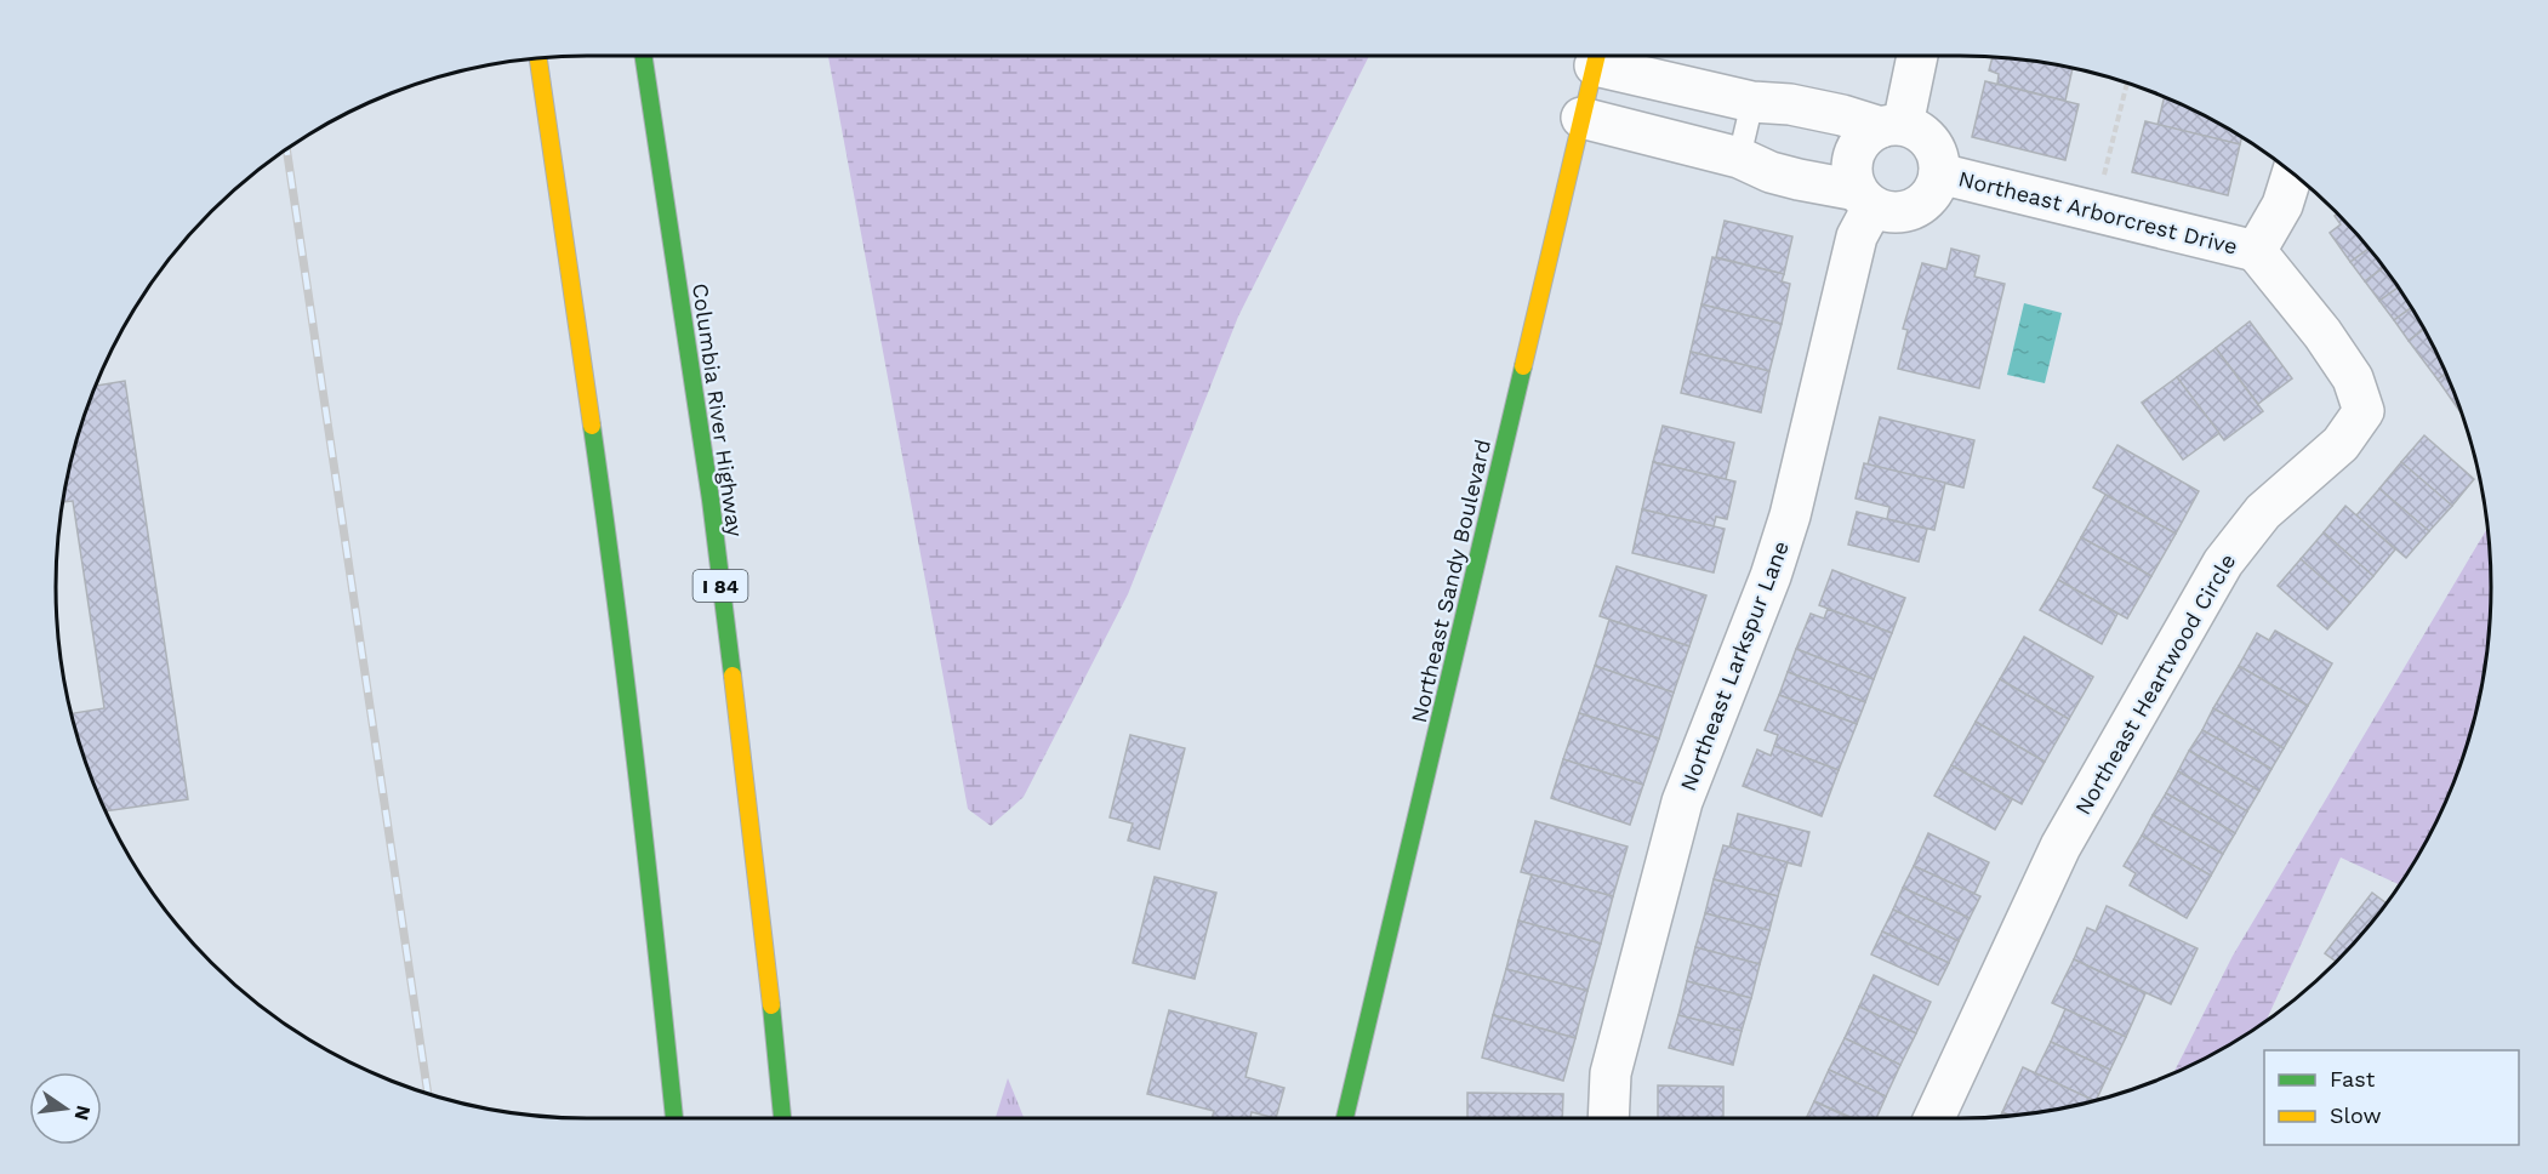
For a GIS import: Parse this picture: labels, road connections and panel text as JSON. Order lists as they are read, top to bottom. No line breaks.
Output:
{"streets":{"main road":["Columbia River Highway","Northeast Sandy Boulevard","I 84"],"street":["Northeast Arborcrest Drive","Northeast Larkspur Lane","Northeast Heartwood Circle"]},"crossings":[["Northeast Arborcrest Drive","Northeast Sandy Boulevard"],["Northeast Arborcrest Drive","Northeast Larkspur Lane"],["Northeast Arborcrest Drive","Northeast Heartwood Circle"]],"legend":["Fast","Slow"],"north":"right"}
